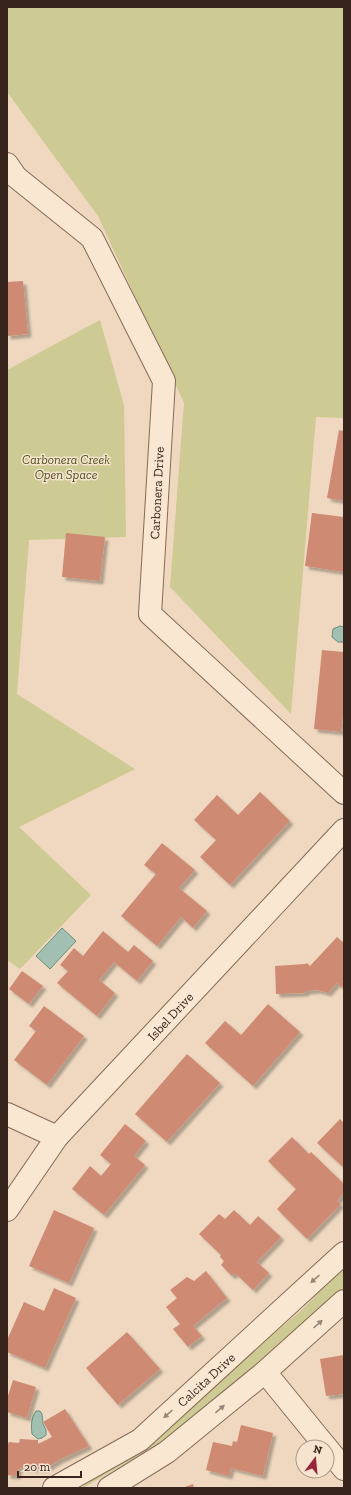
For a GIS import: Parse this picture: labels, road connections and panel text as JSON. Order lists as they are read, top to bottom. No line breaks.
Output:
{"streets":{"street":["Carbonera Drive","Isbel Drive","Calcita Drive"]},"parks":["Carbonera Creek Open Space"],"scale_bar":"20 m","north":"top"}
